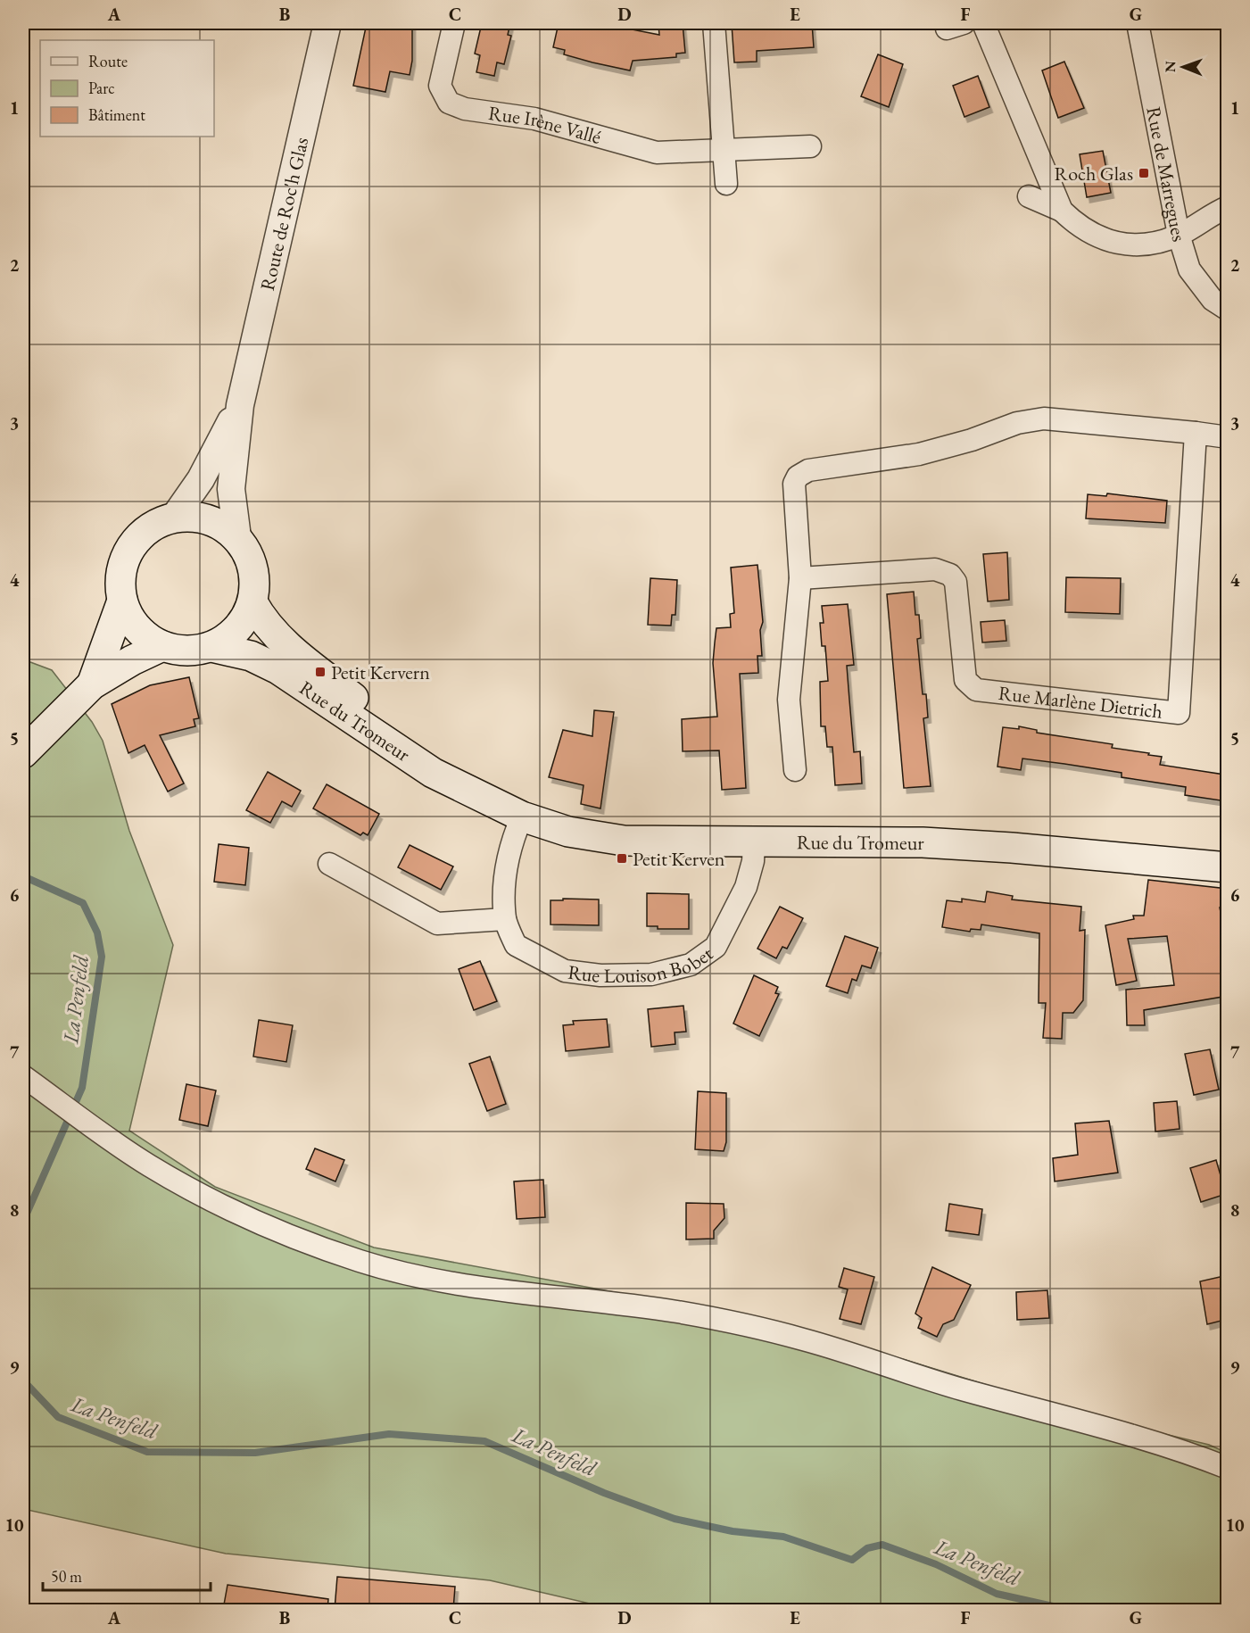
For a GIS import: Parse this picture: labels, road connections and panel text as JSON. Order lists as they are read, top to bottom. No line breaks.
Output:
{"streets":{"main road":["Rue du Tromeur"],"street":["Rue Irène Vallé","Rue de Marregues","Route de Roc'h Glas","Rue Marlène Dietrich","Rue Louison Bobet"]},"crossings":[["Route de Roc'h Glas","Rue du Tromeur"],["Rue du Tromeur","Rue Louison Bobet"]],"water":["La Penfeld"],"places":{"transit":["Roch Glas","Petit Kervern","Petit Kerven"]},"legend":["Route","Parc","Bâtiment"],"scale_bar":"50 m","north":"left","grid":{"columns":["A","B","C","D","E","F","G"],"rows":["1","2","3","4","5","6","7","8","9","10"]}}
